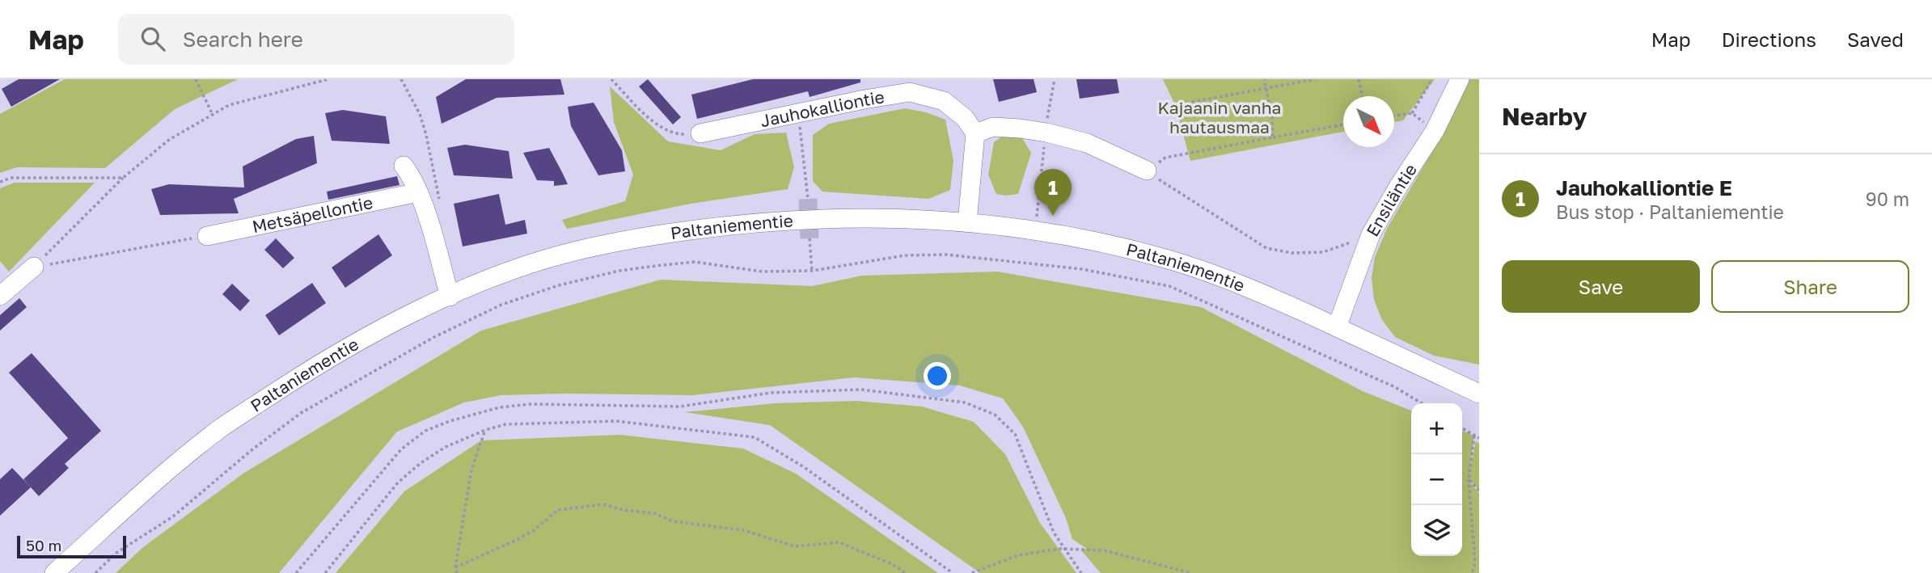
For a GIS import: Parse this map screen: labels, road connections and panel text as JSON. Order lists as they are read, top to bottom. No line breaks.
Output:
{"streets":{"street":["Jauhokalliontie","Ensiläntie","Metsäpellontie","Paltaniementie"]},"crossings":[["Ensiläntie","Paltaniementie"]],"parks":["Kajaanin vanha hautausmaa"],"scale_bar":"50 m","north":"bottom right","page":{"header":"Map","search":"Search here","nav":["Map","Directions","Saved"],"heading":"Nearby","list":[{"mark":"1","name":"Jauhokalliontie E","note":"Bus stop · Paltaniementie","value":"90 m"}],"pins":"1","buttons":["Save","Share"],"map_buttons":["+","−"],"scale":"50 m"}}
